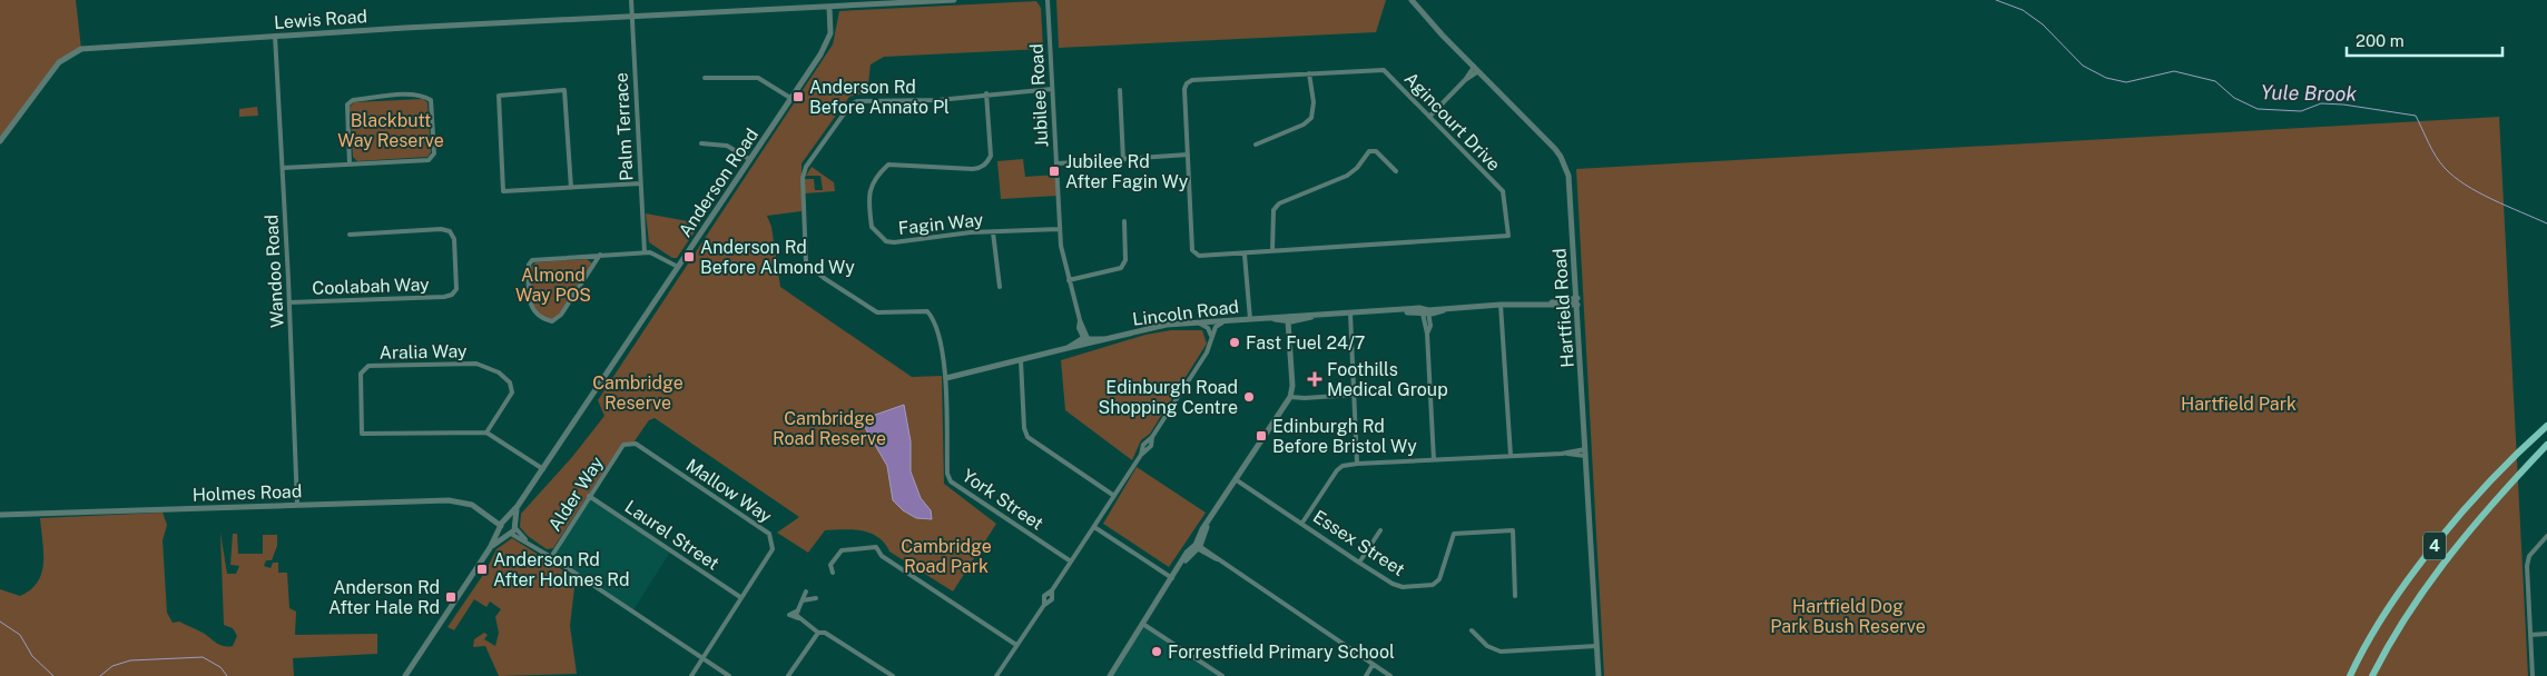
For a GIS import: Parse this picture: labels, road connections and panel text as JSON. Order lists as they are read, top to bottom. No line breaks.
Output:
{"streets":{"highway":["4"],"street":["Lewis Road","Jubilee Road","Agincourt Drive","Palm Terrace","Anderson Road","Fagin Way","Wandoo Road","Coolabah Way","Hartfield Road","Lincoln Road","Aralia Way","Mallow Way","Holmes Road","Alder Way","York Street","Laurel Street","Essex Street"]},"crossings":[["Lewis Road","Palm Terrace"],["Lewis Road","Anderson Road"],["Lewis Road","Wandoo Road"],["Jubilee Road","Fagin Way"],["Jubilee Road","Lincoln Road"],["Anderson Road","Holmes Road"],["Wandoo Road","Coolabah Way"],["Wandoo Road","Holmes Road"],["Hartfield Road","Lincoln Road"],["Lincoln Road","York Street"],["Mallow Way","Alder Way"],["Mallow Way","Laurel Street"],["Alder Way","Laurel Street"]],"water":["Yule Brook"],"parks":["Blackbutt Way Reserve","Almond Way POS","Cambridge Reserve","Hartfield Park","Cambridge Road Reserve","Cambridge Road Park","Hartfield Dog Park Bush Reserve"],"places":{"transit":["Anderson Rd Before Annato Pl","Jubilee Rd After Fagin Wy","Anderson Rd Before Almond Wy","Edinburgh Rd Before Bristol Wy","Anderson Rd After Holmes Rd","Anderson Rd After Hale Rd"],"other":["Fast Fuel 24/7","Edinburgh Road Shopping Centre","Forrestfield Primary School"],"health":["Foothills Medical Group"]},"scale_bar":"200 m"}
